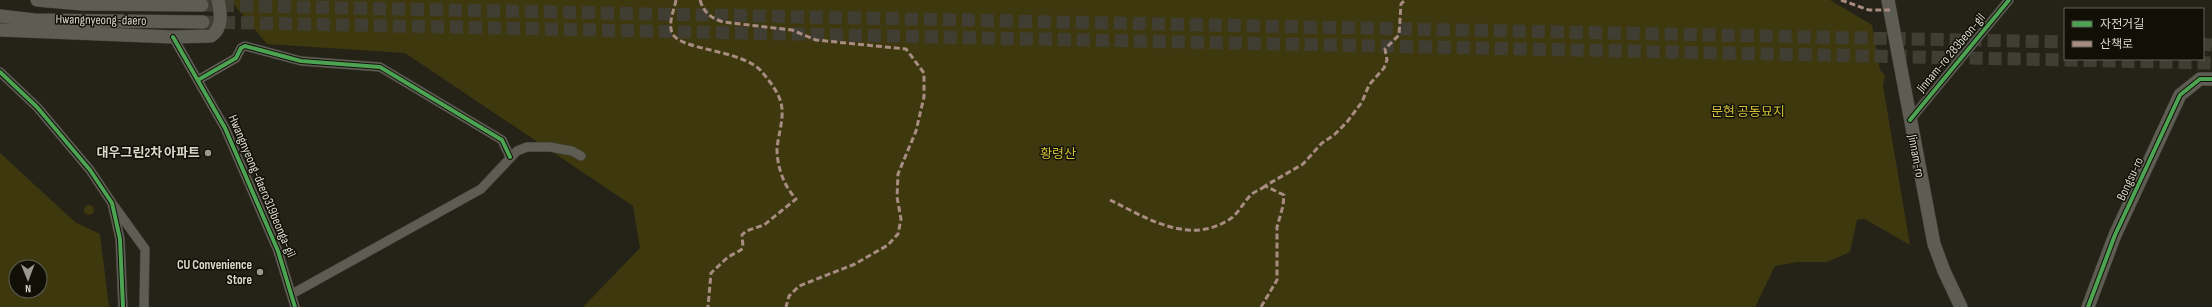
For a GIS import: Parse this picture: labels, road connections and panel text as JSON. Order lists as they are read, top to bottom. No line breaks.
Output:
{"streets":{"main road":["Hwangnyeong-daero","Jinnam-ro","Bongsu-ro"],"street":["Jinnam-ro 283beon-gil","Hwangnyeong-daero319beonga-gil"]},"crossings":[["Jinnam-ro 283beon-gil","Jinnam-ro"]],"parks":["문현 공동묘지","황령산"],"places":["대우그린2차 아파트","CU Convenience Store"],"legend":["자전거길","산책로"],"north":"bottom"}
